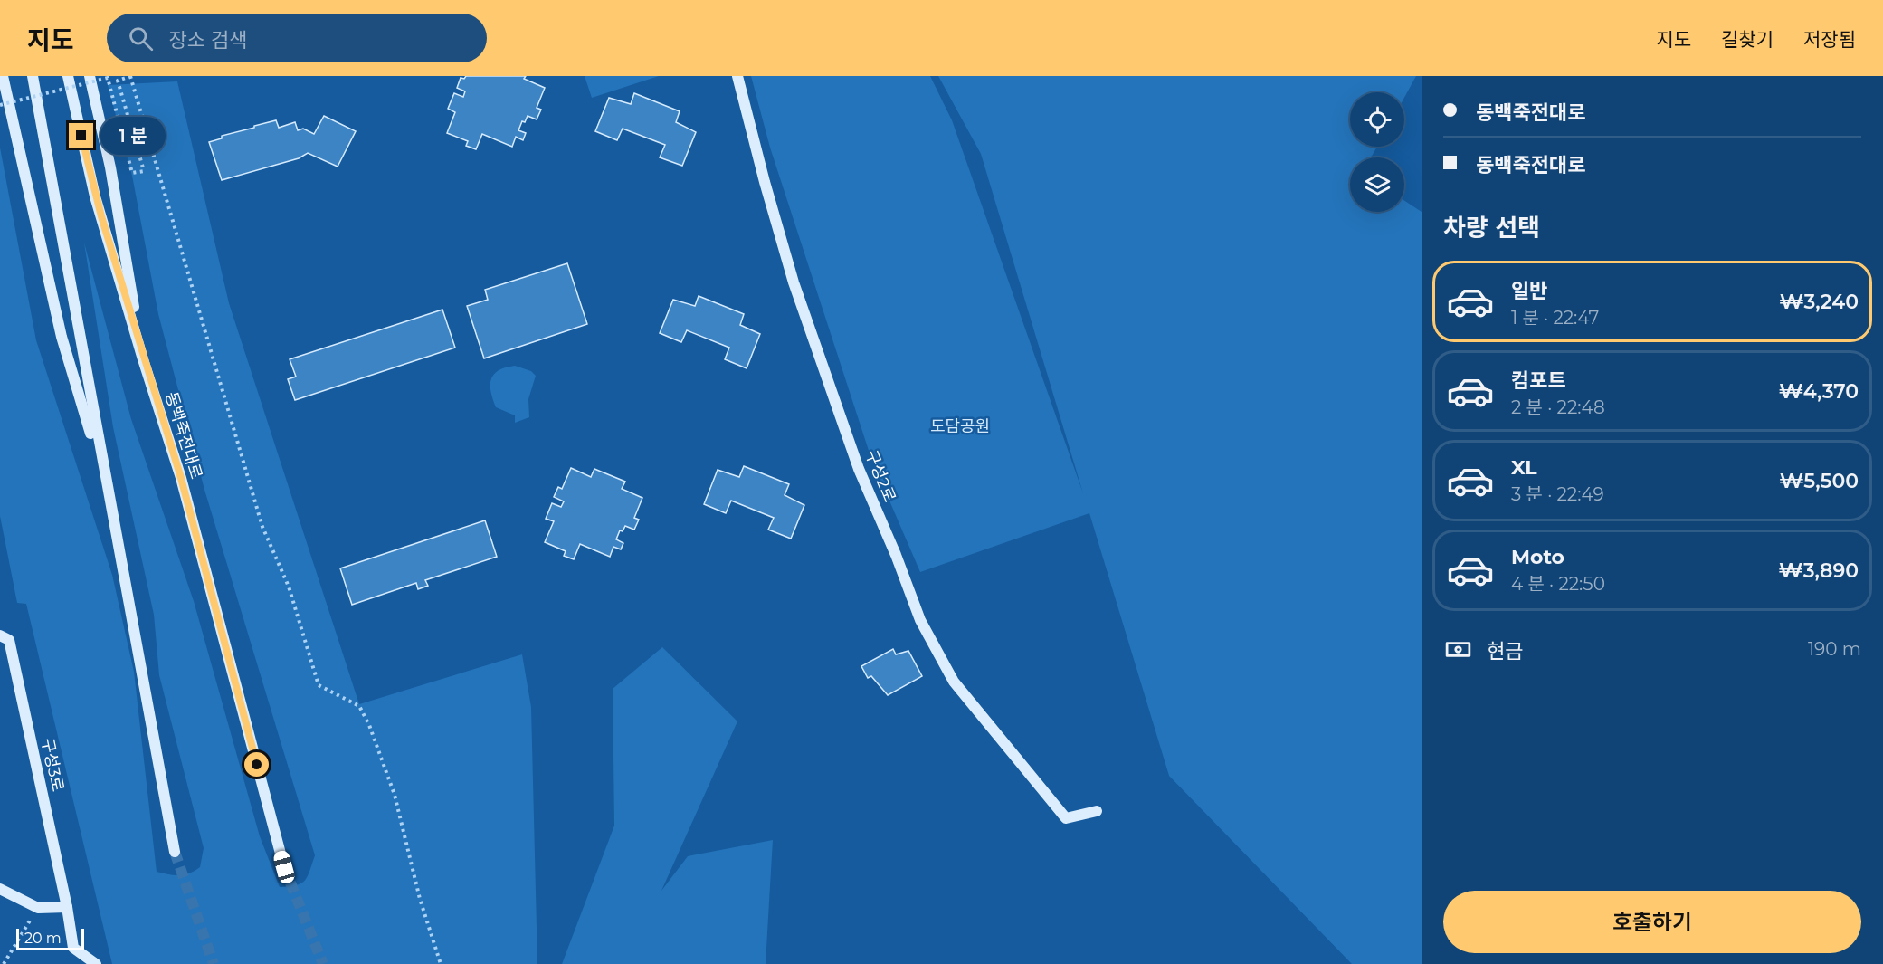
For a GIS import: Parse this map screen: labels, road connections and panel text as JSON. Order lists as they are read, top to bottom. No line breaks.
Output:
{"streets":{"main road":["동백죽전대로","구성2로","구성3로"]},"parks":["도담공원"],"scale_bar":"20 m","page":{"header":"지도","search":"장소 검색","nav":["지도","길찾기","저장됨"],"banner":["동백죽전대로","동백죽전대로"],"bubble":"1 분","heading":"차량 선택","list":[{"name":"일반","note":"1 분 · 22:47","value":"₩3,240"},{"name":"컴포트","note":"2 분 · 22:48","value":"₩4,370"},{"name":"XL","note":"3 분 · 22:49","value":"₩5,500"},{"name":"Moto","note":"4 분 · 22:50","value":"₩3,890"}],"pay":["현금","190 m"],"buttons":"호출하기","scale":"20 m"}}
